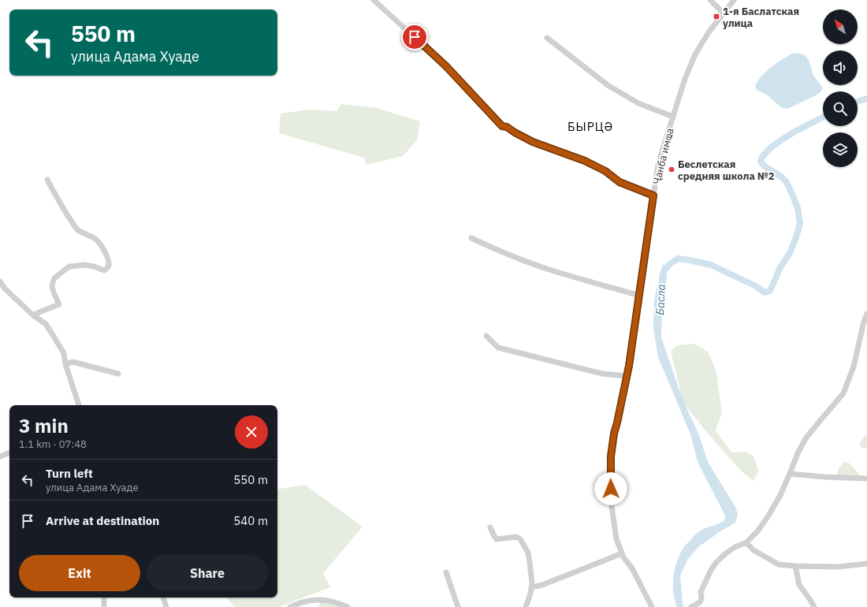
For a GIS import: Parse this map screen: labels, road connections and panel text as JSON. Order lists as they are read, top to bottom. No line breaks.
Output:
{"streets":{"street":["Ҷанба имҩа"]},"districts":["БЫРЦӘ"],"water":["Басла"],"places":{"transit":["1-я Баслатская улица"],"other":["Беслетская средняя школа №2"]},"north":"top left","page":{"turn":["550 m","улица Адама Хуаде"],"heading":["3 min","1.1 km · 07:48"],"list":[{"name":"Turn left","note":"улица Адама Хуаде","value":"550 m"},{"name":"Arrive at destination","value":"540 m"}],"buttons":["Exit","Share"]}}
